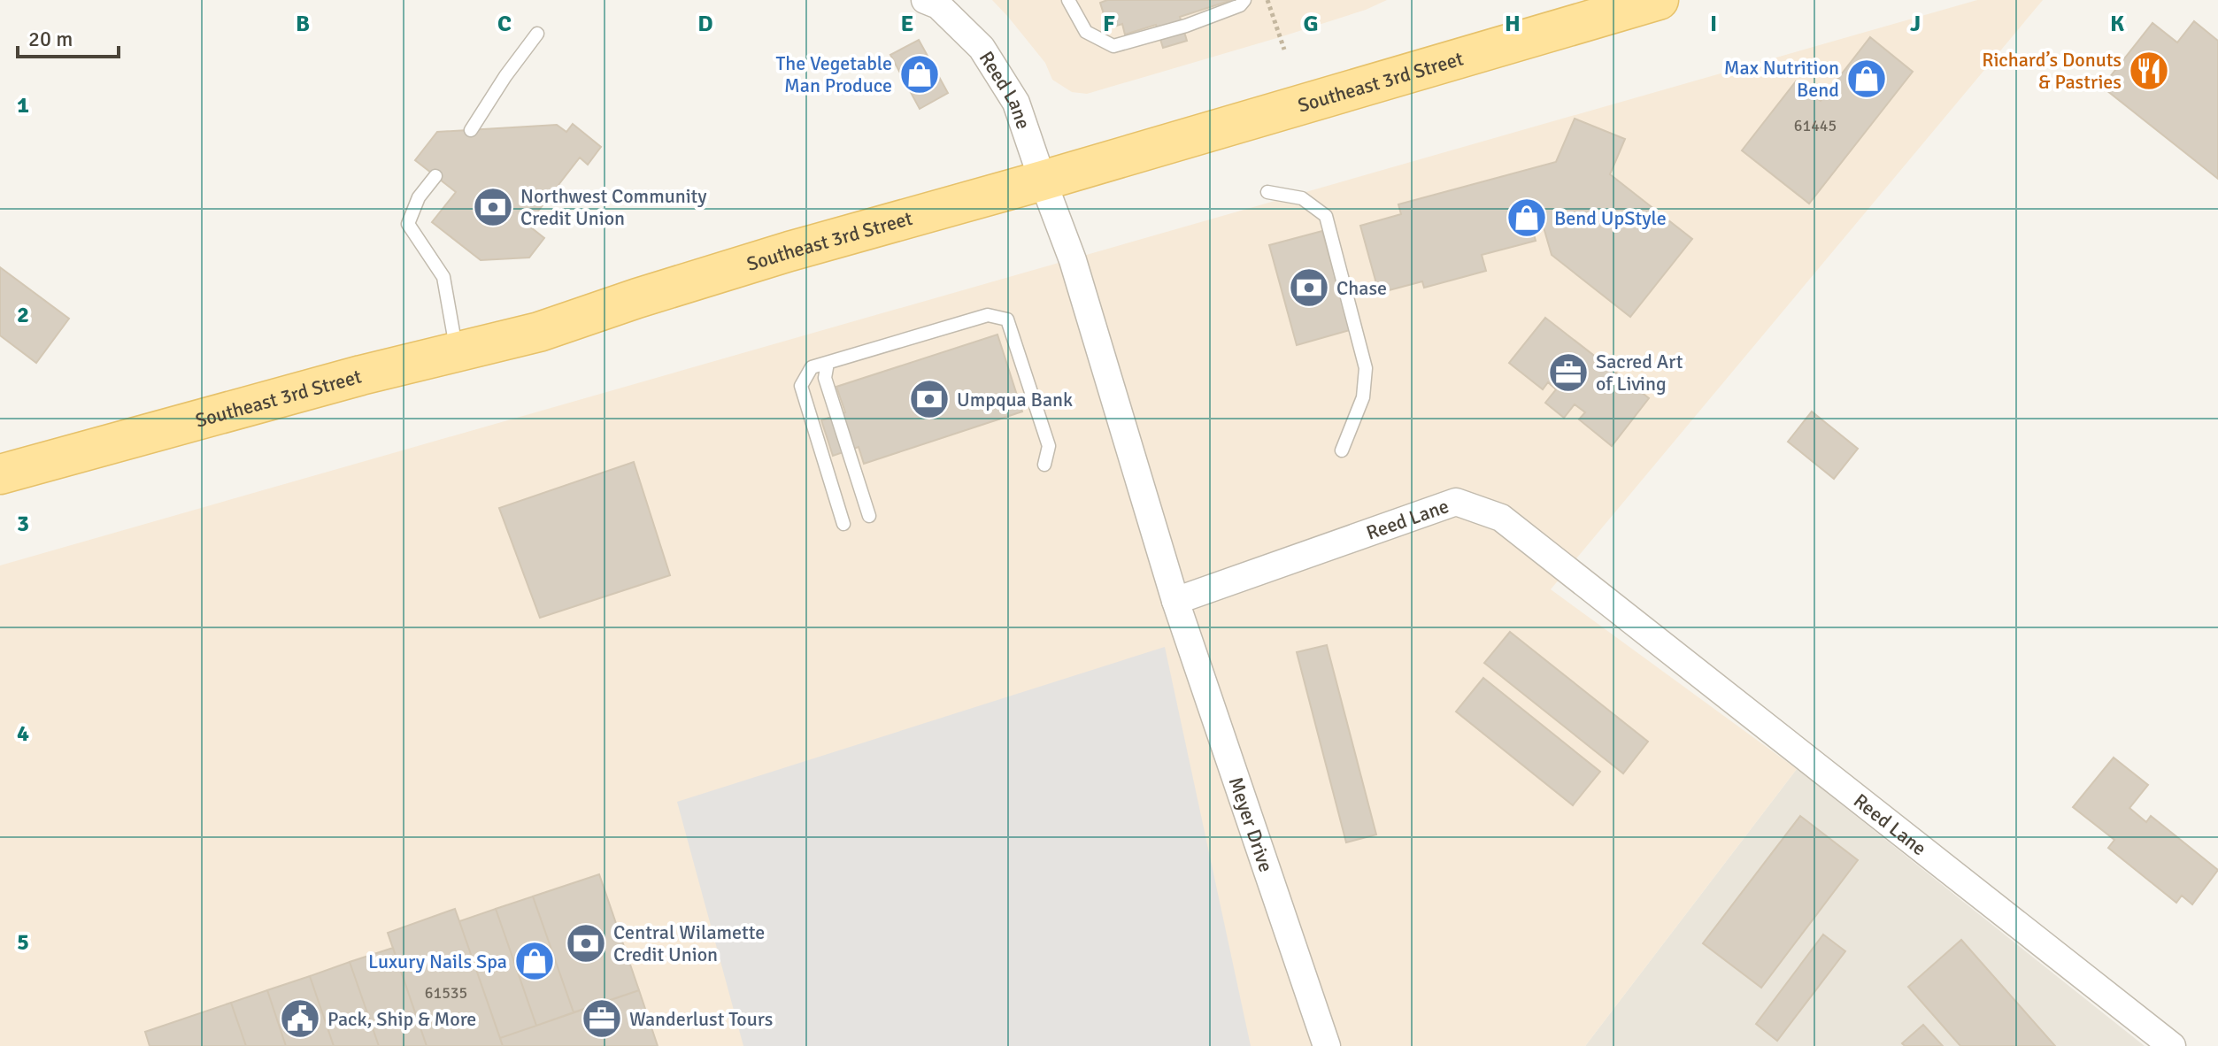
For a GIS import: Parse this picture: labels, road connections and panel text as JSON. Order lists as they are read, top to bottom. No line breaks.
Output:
{"streets":{"main road":["Southeast 3rd Street"],"street":["Reed Lane","Meyer Drive"]},"crossings":[["Southeast 3rd Street","Reed Lane"],["Reed Lane","Meyer Drive"]],"places":{"restaurant":["Richard’s Donuts & Pastries"],"shop":["The Vegetable Man Produce","Max Nutrition Bend","Bend UpStyle","Luxury Nails Spa"],"bank":["Northwest Community Credit Union","Chase","Umpqua Bank","Central Wilamette Credit Union"],"office":["Sacred Art of Living","Wanderlust Tours"],"public building":["Pack, Ship & More"]},"house_numbers":["61445","61535"],"scale_bar":"20 m","grid":{"columns":["B","C","D","E","F","G","H","I","J","K"],"rows":["1","2","3","4","5"]}}
